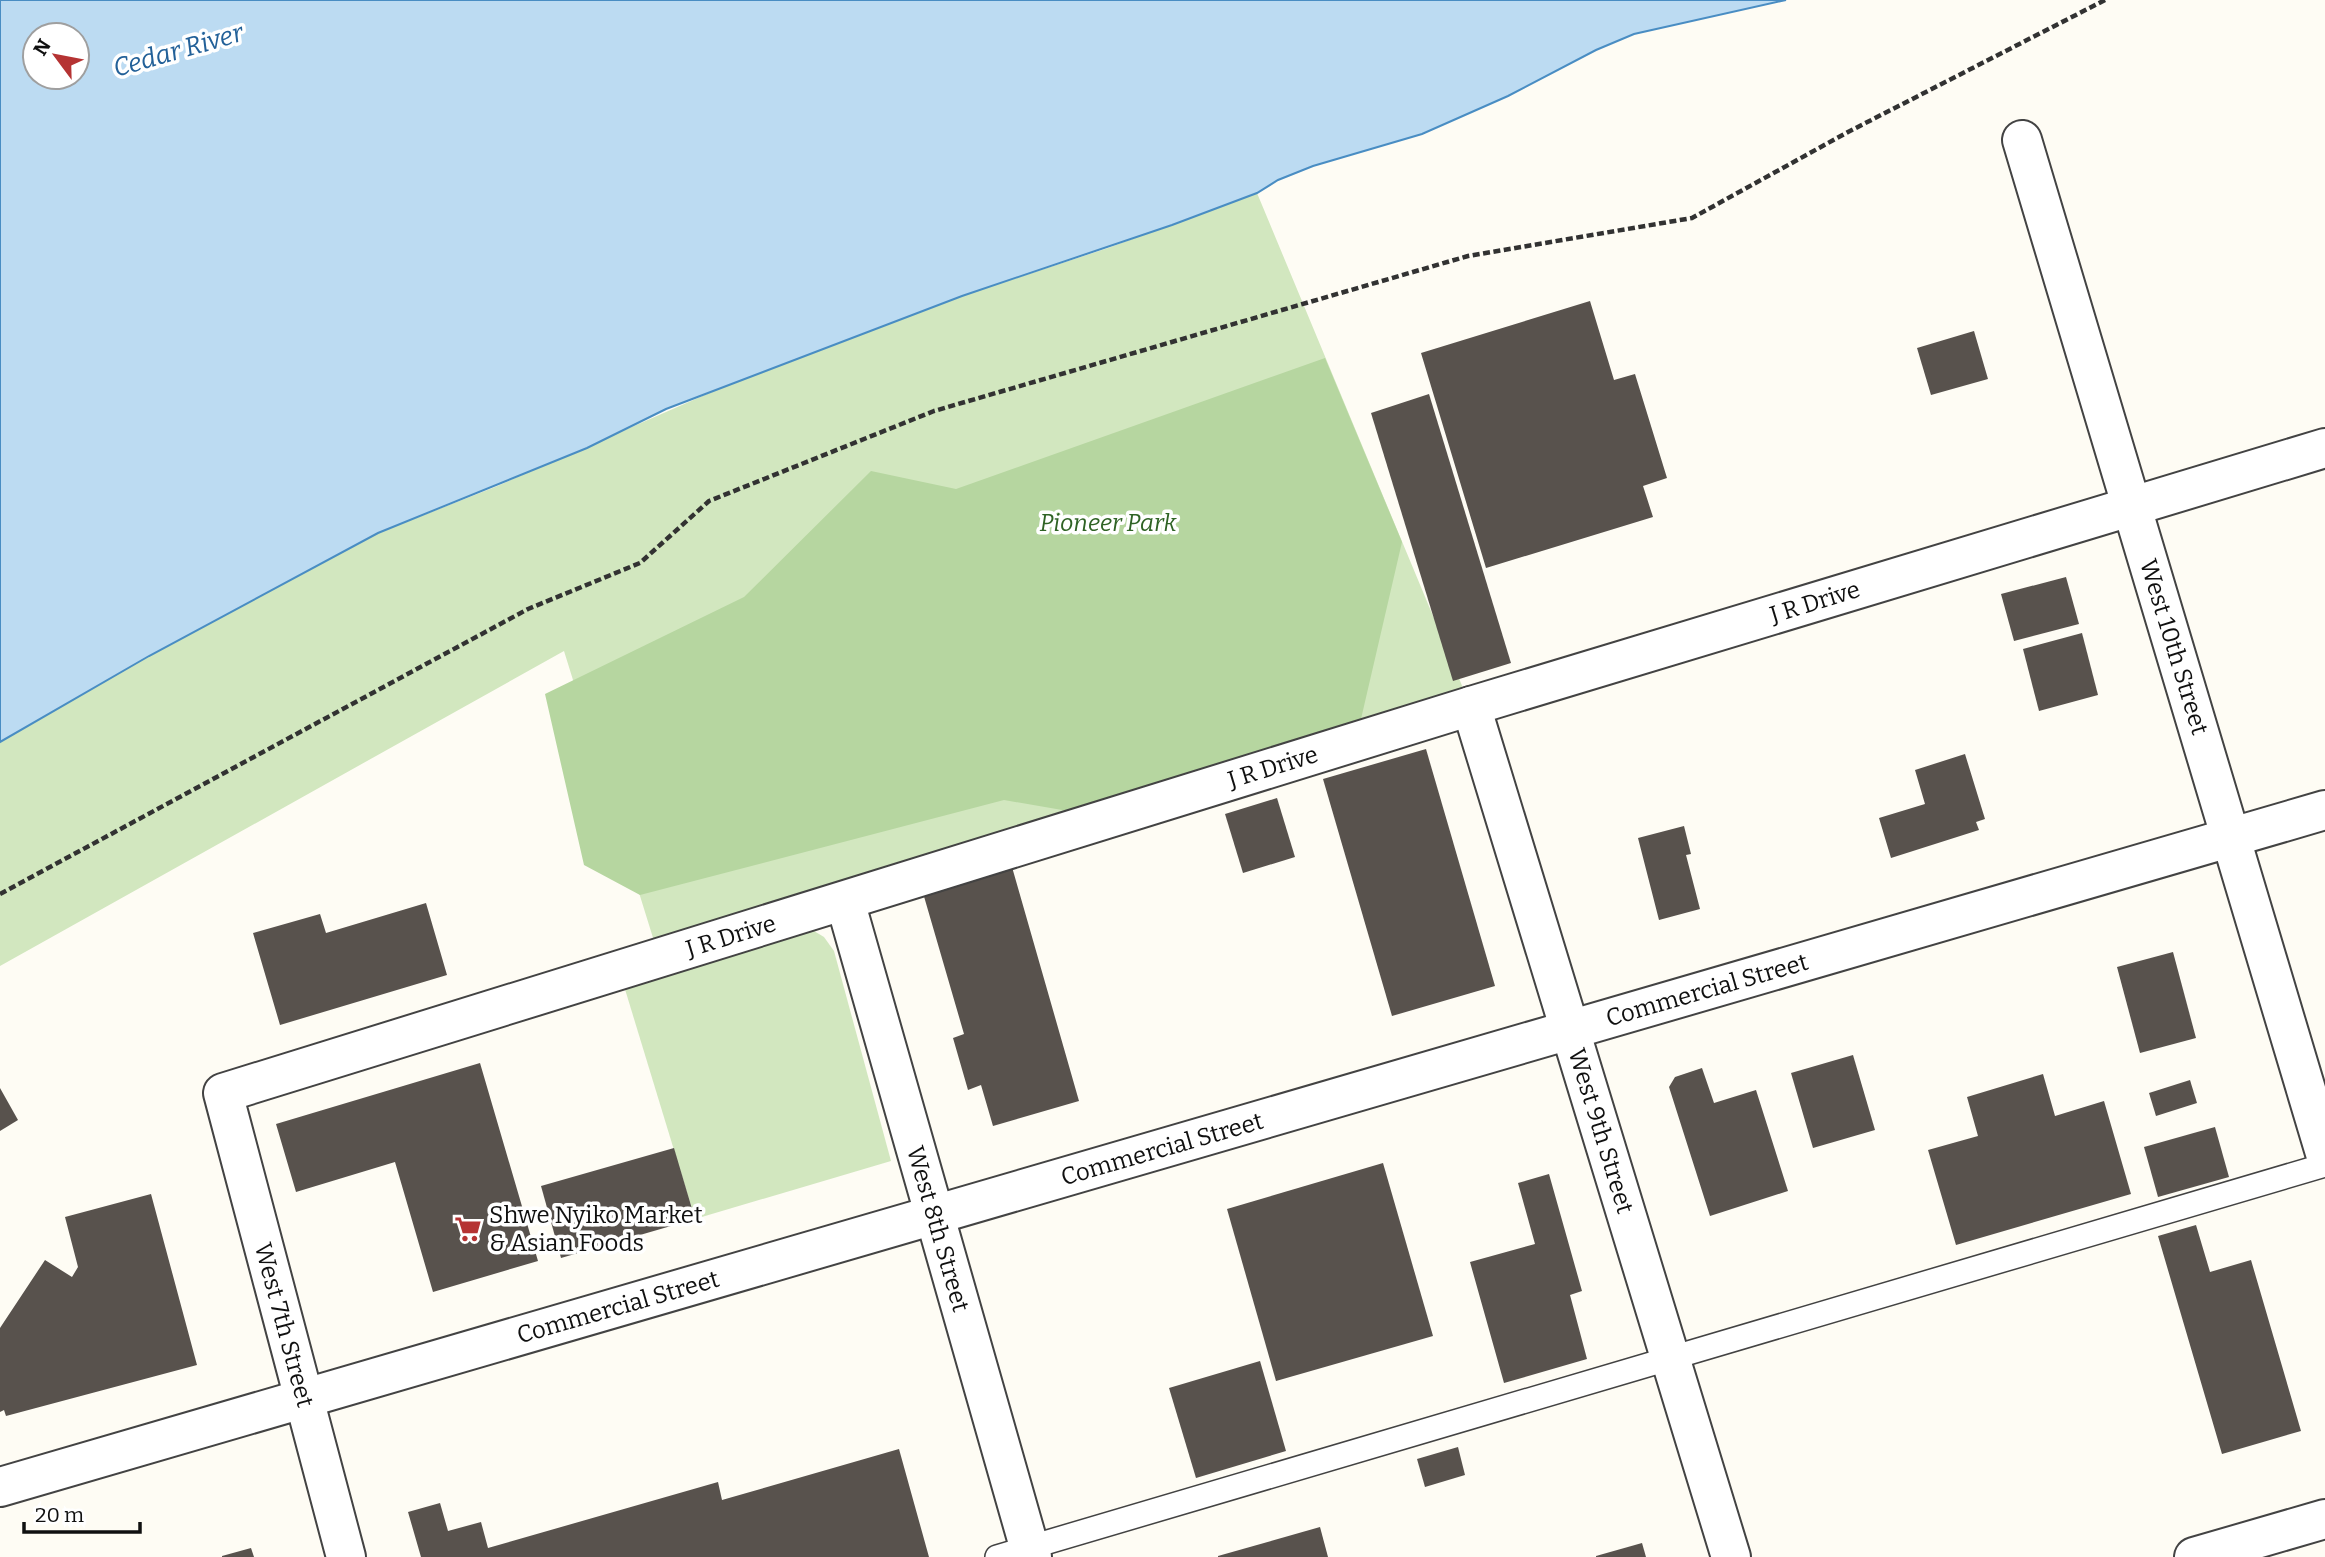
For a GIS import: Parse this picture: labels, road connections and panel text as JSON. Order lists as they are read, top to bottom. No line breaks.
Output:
{"streets":{"street":["J R Drive","West 10th Street","Commercial Street","West 9th Street","West 8th Street","West 7th Street"]},"crossings":[["J R Drive","West 10th Street"],["J R Drive","West 9th Street"],["J R Drive","West 8th Street"],["J R Drive","West 7th Street"],["West 10th Street","Commercial Street"],["Commercial Street","West 9th Street"],["Commercial Street","West 8th Street"],["Commercial Street","West 7th Street"]],"water":["Cedar River"],"parks":["Pioneer Park"],"places":{"supermarket":["Shwe Nyiko Market & Asian Foods"]},"scale_bar":"20 m","north":"top left"}
